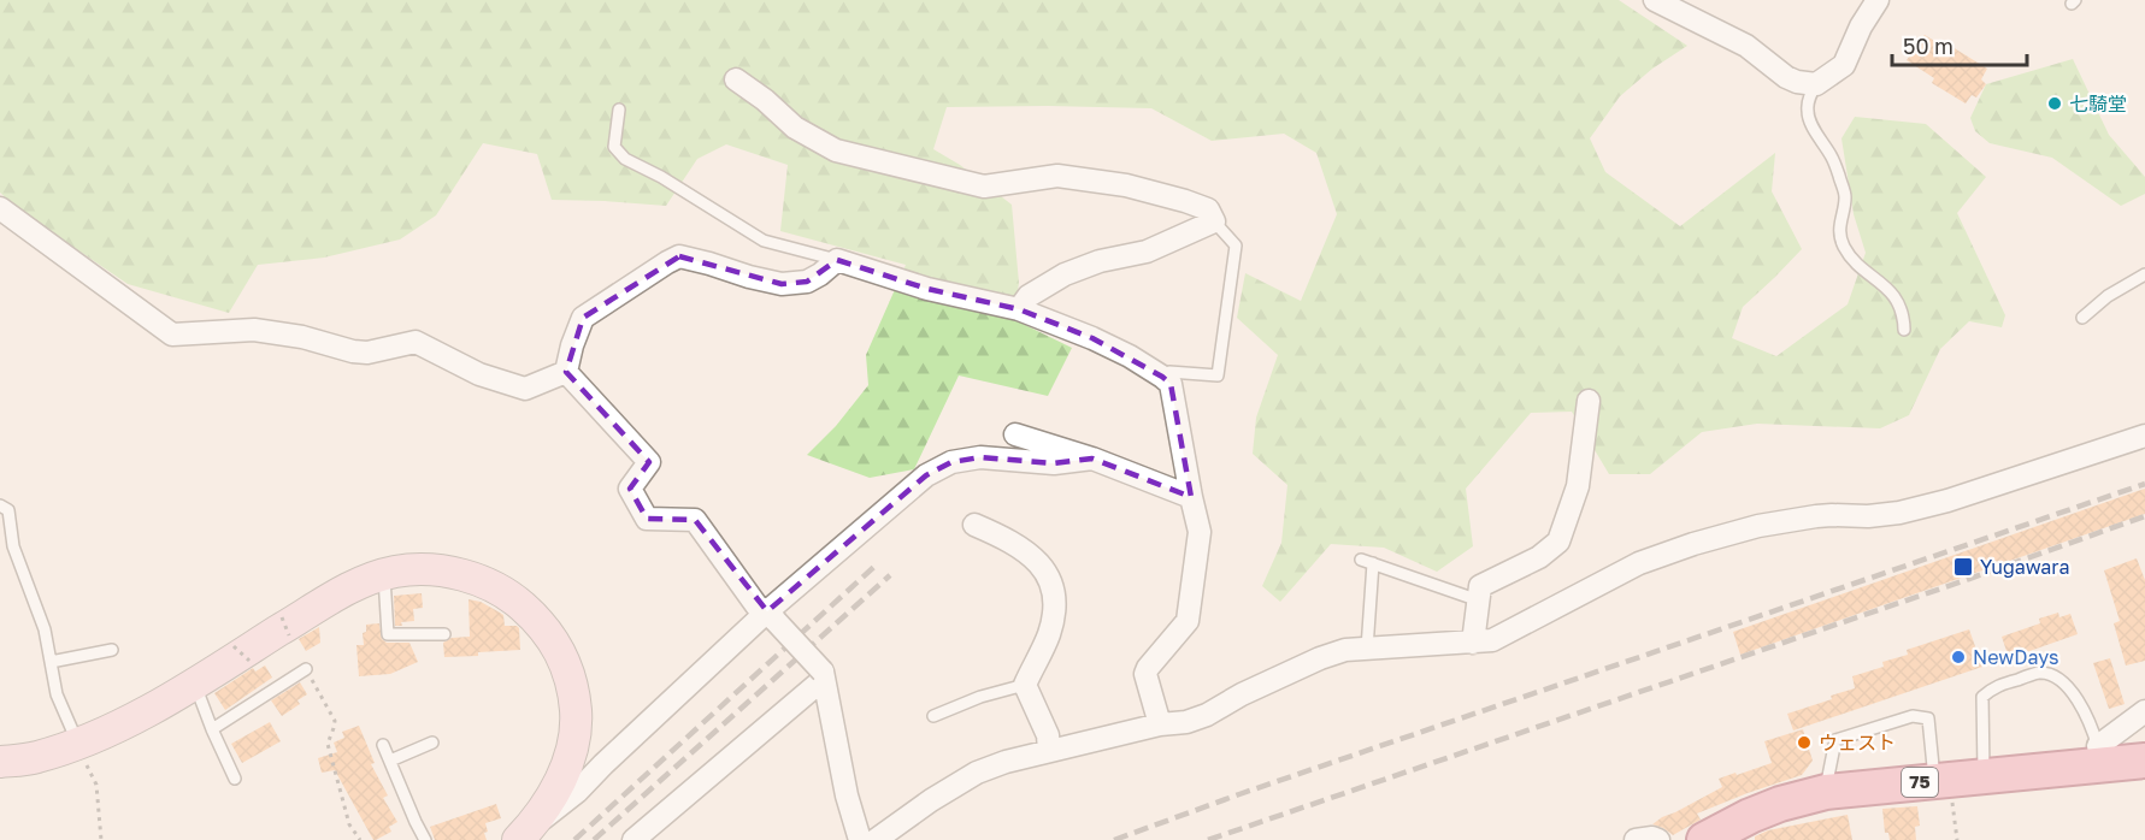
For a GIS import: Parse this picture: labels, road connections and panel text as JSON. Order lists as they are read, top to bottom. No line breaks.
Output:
{"streets":{"main road":["75"]},"places":{"other":["七騎堂","NewDays","ウェスト"],"transit":["Yugawara"]},"scale_bar":"50 m"}
